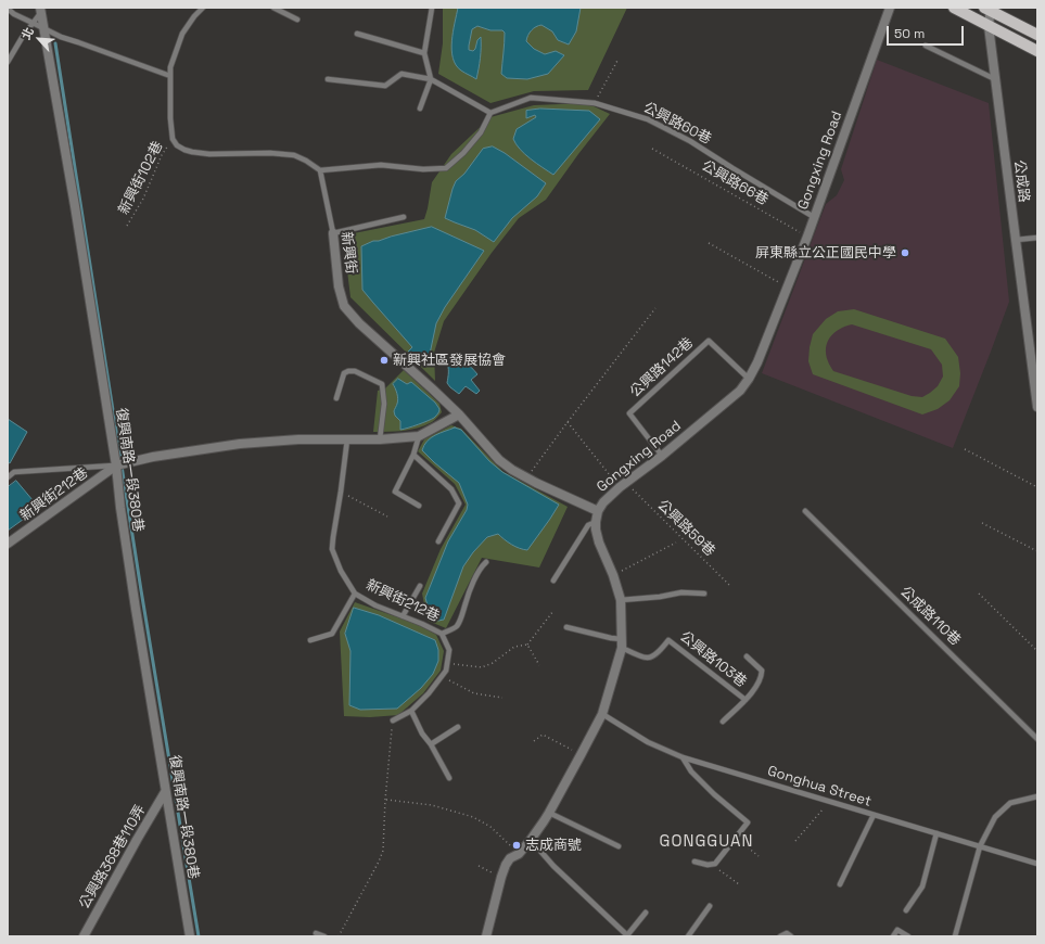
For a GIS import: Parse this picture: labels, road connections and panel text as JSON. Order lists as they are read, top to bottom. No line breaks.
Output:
{"streets":{"street":["Gongxing Road","公成路","新興街","復興南路一段380巷","新興街212巷","公興路368巷110弄"],"lane":["公興路60巷","公興路142巷","公成路110巷","公興路103巷","Gonghua Street"],"path":["新興街102巷","公興路66巷","公興路59巷"]},"crossings":[["公興路60巷","Gongxing Road"],["Gongxing Road","公興路66巷"],["Gongxing Road","新興街"],["Gongxing Road","公興路142巷"],["Gongxing Road","公興路59巷"],["Gongxing Road","公興路103巷"],["Gongxing Road","Gonghua Street"],["新興街","新興街212巷"],["復興南路一段380巷","新興街212巷"],["復興南路一段380巷","公興路368巷110弄"]],"districts":["GONGGUAN"],"places":["屏東縣立公正國民中學","新興社區發展協會","志成商號"],"scale_bar":"50 m","north":"top left"}
